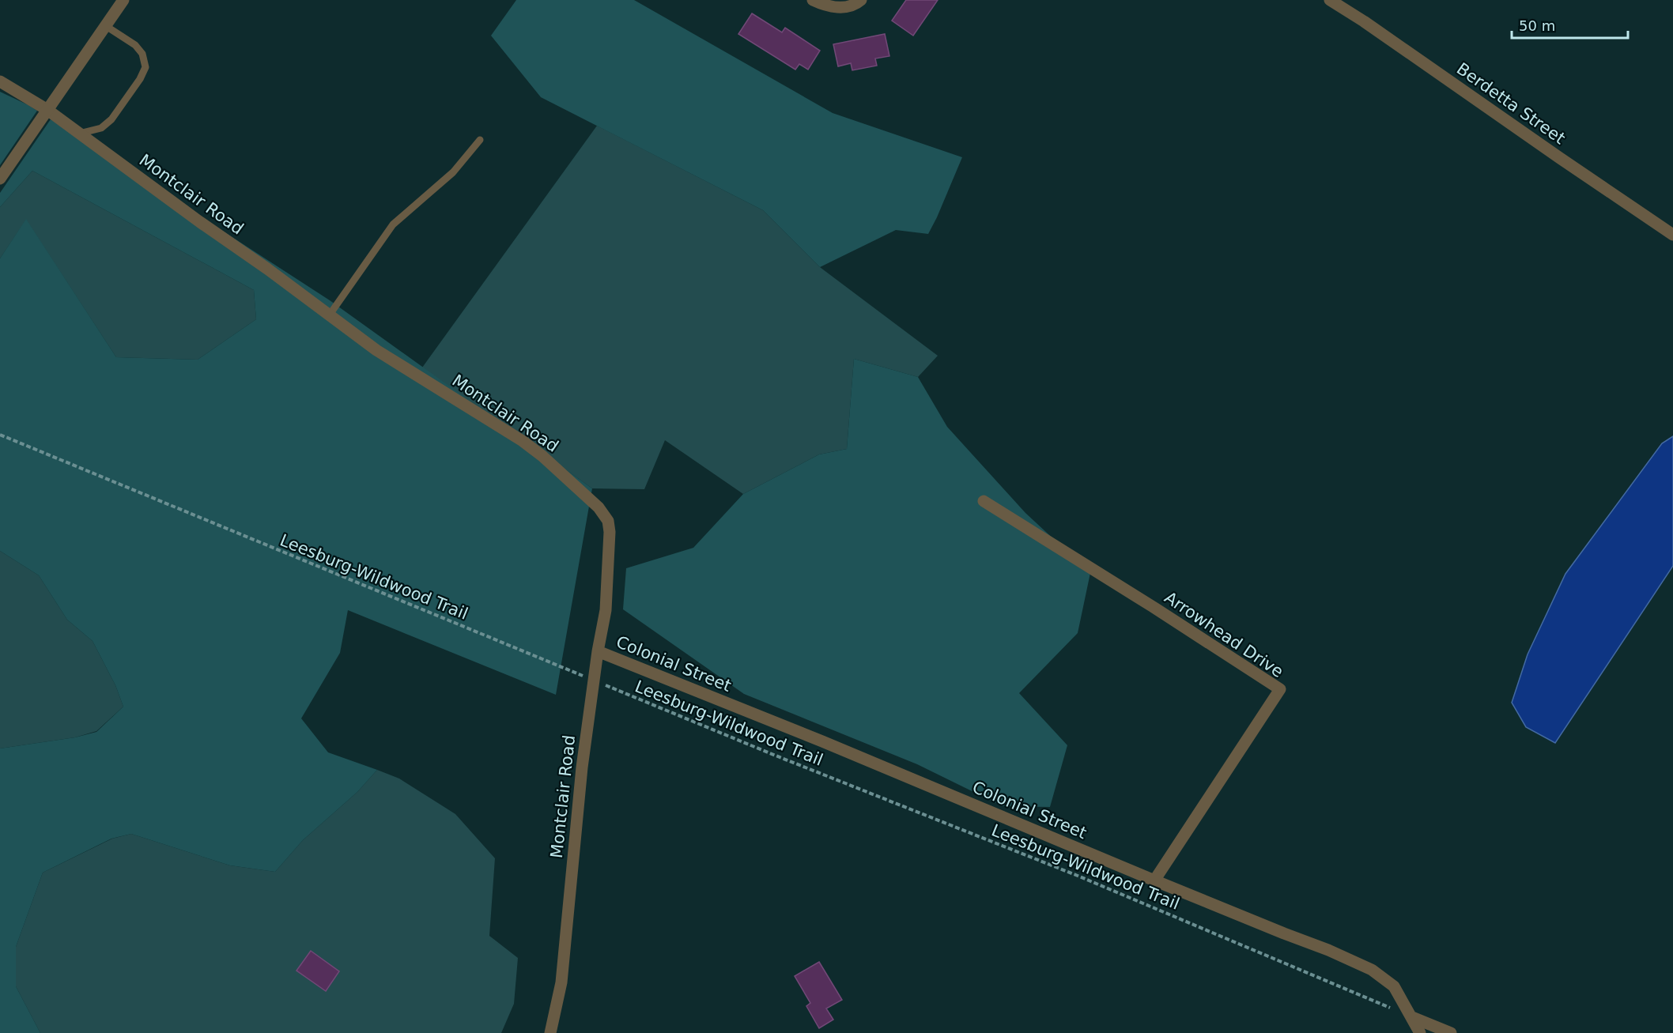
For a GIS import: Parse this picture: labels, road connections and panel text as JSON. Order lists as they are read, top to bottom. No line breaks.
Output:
{"streets":{"street":["Berdetta Street","Montclair Road","Arrowhead Drive","Colonial Street"],"path":["Leesburg-Wildwood Trail"]},"crossings":[["Montclair Road","Leesburg-Wildwood Trail"],["Montclair Road","Colonial Street"],["Leesburg-Wildwood Trail","Colonial Street"],["Arrowhead Drive","Colonial Street"]],"scale_bar":"50 m"}
